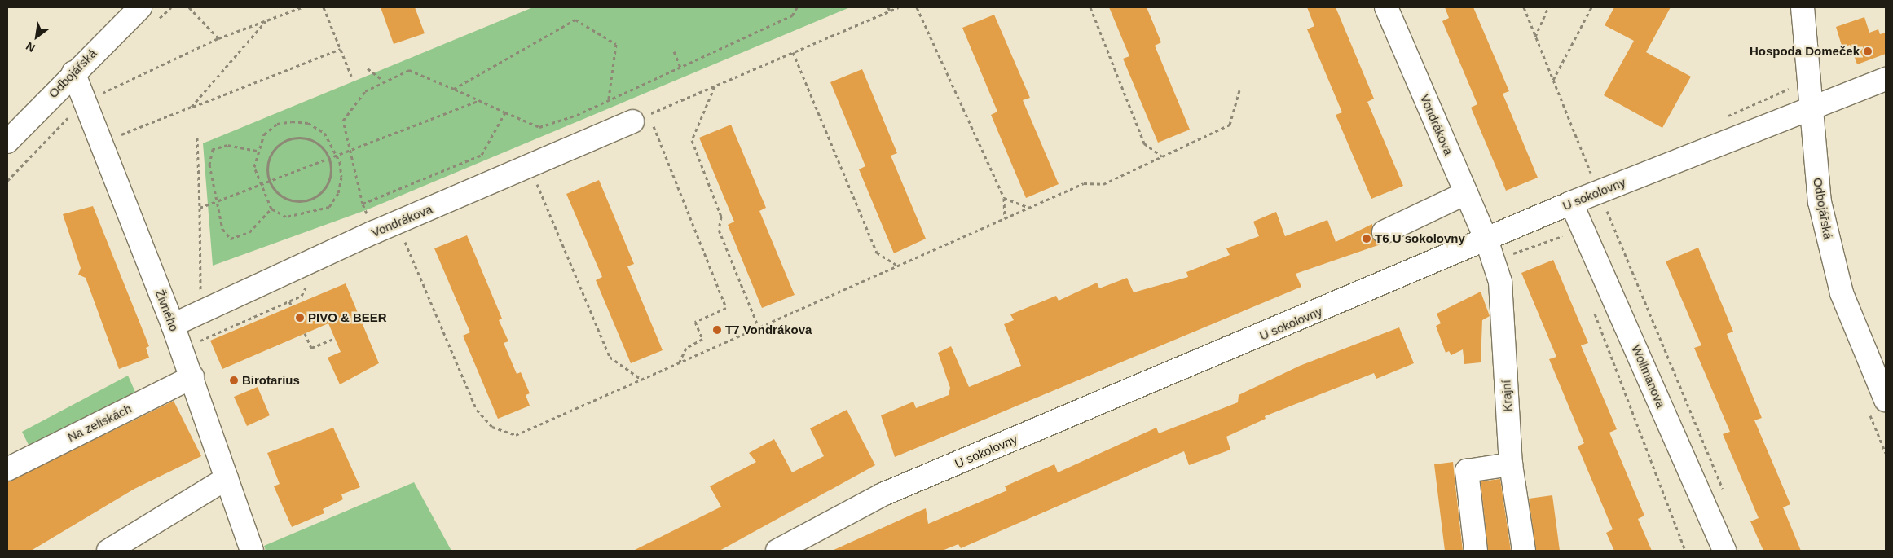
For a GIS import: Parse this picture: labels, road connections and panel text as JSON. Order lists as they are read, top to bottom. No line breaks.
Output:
{"streets":{"street":["Odbojářská","Vondrákova","U sokolovny","Živného","Wollmanova","Krajní","Na zeliskách"]},"crossings":[["Odbojářská","U sokolovny"],["Odbojářská","Živného"],["Vondrákova","U sokolovny"],["Vondrákova","Živného"],["Vondrákova","Krajní"],["U sokolovny","Wollmanova"],["U sokolovny","Krajní"],["Živného","Na zeliskách"]],"places":["Hospoda Domeček","T6 U sokolovny","PIVO & BEER","T7 Vondrákova","Birotarius"],"north":"bottom left"}
